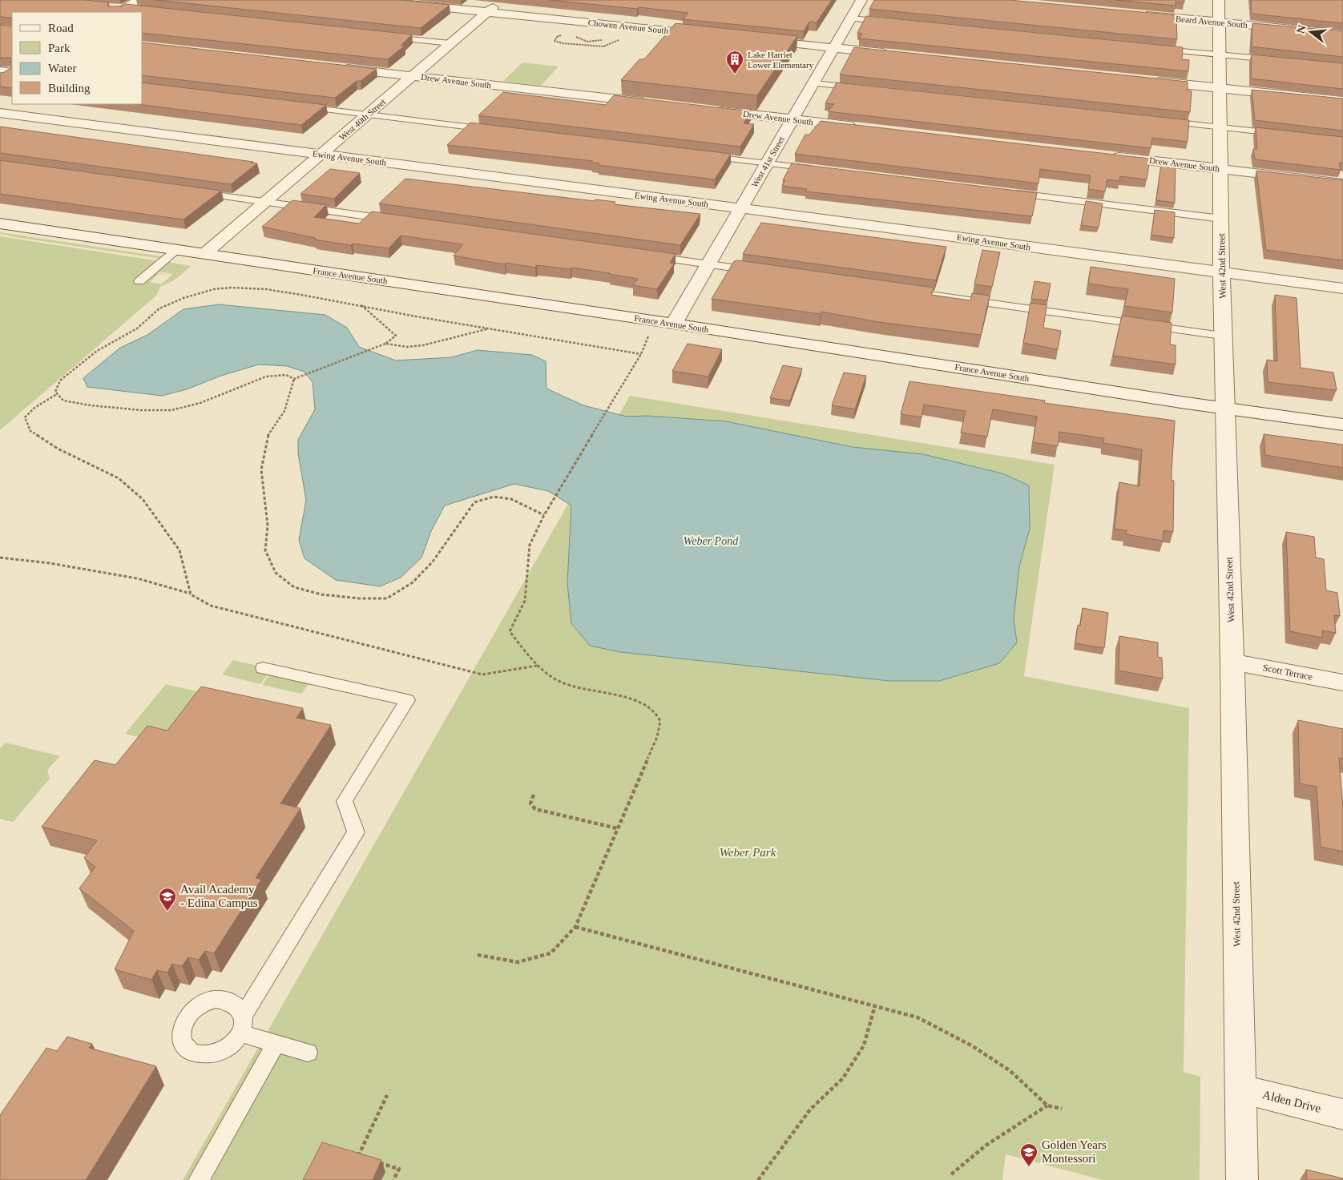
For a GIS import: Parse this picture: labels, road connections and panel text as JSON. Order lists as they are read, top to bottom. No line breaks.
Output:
{"streets":{"street":["Beard Avenue South","Chowen Avenue South","Drew Avenue South","West 40th Street","Ewing Avenue South","West 41st Street","West 42nd Street","France Avenue South","Scott Terrace","Alden Drive"]},"crossings":[["Beard Avenue South","West 42nd Street"],["Chowen Avenue South","West 40th Street"],["Drew Avenue South","West 40th Street"],["Drew Avenue South","West 41st Street"],["Drew Avenue South","West 42nd Street"],["West 40th Street","Ewing Avenue South"],["West 40th Street","France Avenue South"],["Ewing Avenue South","West 41st Street"],["Ewing Avenue South","West 42nd Street"],["West 41st Street","France Avenue South"],["West 42nd Street","France Avenue South"],["West 42nd Street","Scott Terrace"],["West 42nd Street","Alden Drive"]],"water":["Weber Pond"],"parks":["Weber Park"],"places":{"building":["Lake Harriet Lower Elementary"],"school or university":["Avail Academy - Edina Campus","Golden Years Montessori"]},"legend":["Road","Park","Water","Building"],"north":"left"}
